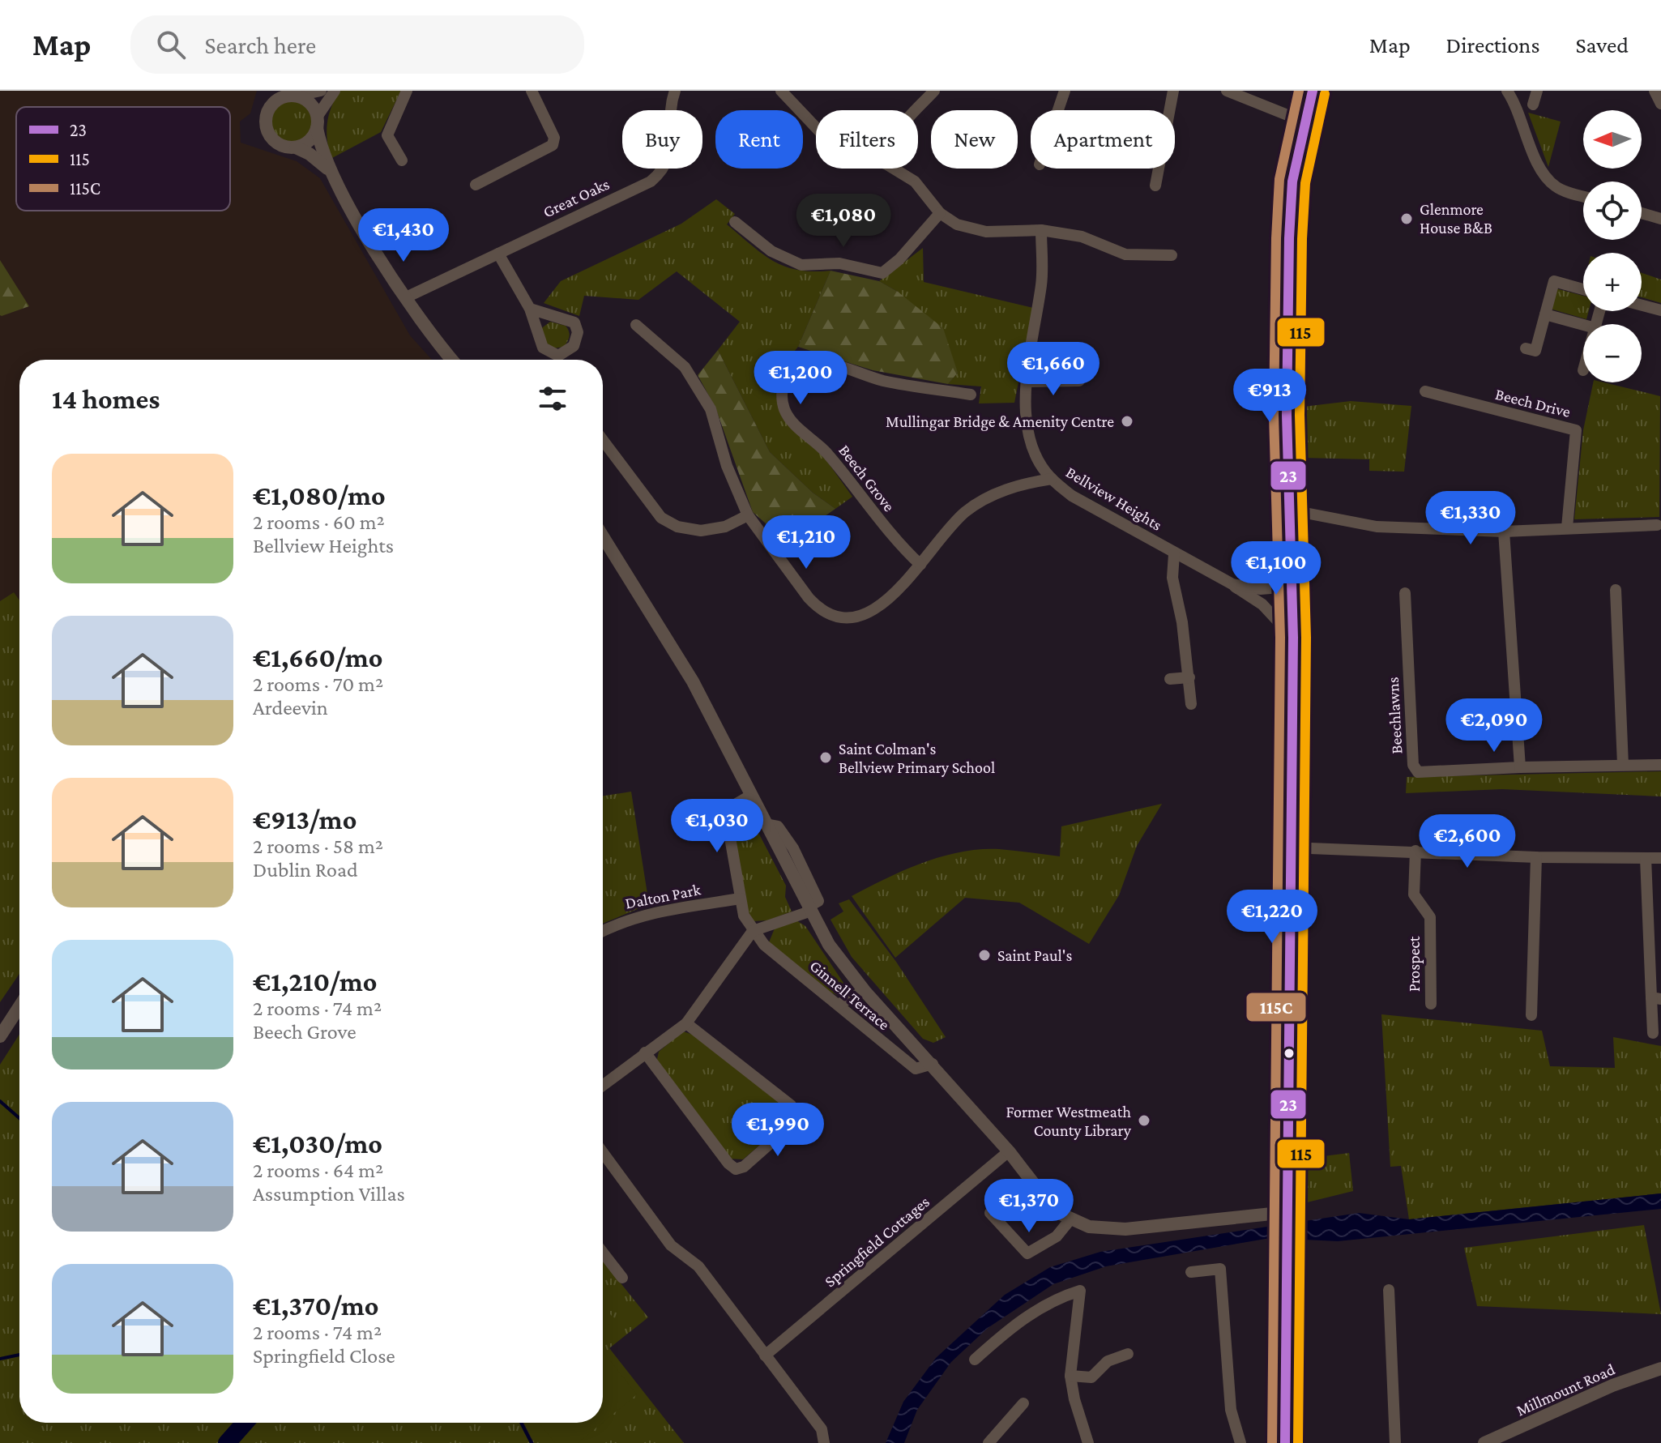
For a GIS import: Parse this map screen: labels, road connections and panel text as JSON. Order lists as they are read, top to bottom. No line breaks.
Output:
{"streets":{"street":["Great Oaks","Beech Drive","Beech Grove","Bellview Heights","Beechlawns","Dalton Park","Prospect","Ginnell Terrace","Springfield Cottages","Millmount Road"]},"places":["Glenmore House B&B","Mullingar Bridge & Amenity Centre","Saint Colman's Bellview Primary School","Saint Paul's","Former Westmeath County Library"],"lines":["transit line 23","transit line 115C","transit line 115"],"legend":["23","115","115C"],"north":"left","page":{"header":"Map","search":"Search here","nav":["Map","Directions","Saved"],"map_buttons":["+","−"],"chip":["Buy","Rent","Filters","New","Apartment"],"price":["€1,080","€1,430","€1,660","€1,200","€913","€1,330","€1,210","€1,100","€2,090","€1,030","€2,600","€1,220","€1,990","€1,370"],"heading":"14 homes","list":[{"name":"€1,080/mo","note":"2 rooms · 60 m² · Bellview Heights"},{"name":"€1,660/mo","note":"2 rooms · 70 m² · Ardeevin"},{"name":"€913/mo","note":"2 rooms · 58 m² · Dublin Road"},{"name":"€1,210/mo","note":"2 rooms · 74 m² · Beech Grove"},{"name":"€1,030/mo","note":"2 rooms · 64 m² · Assumption Villas"},{"name":"€1,370/mo","note":"2 rooms · 74 m² · Springfield Close"}]}}
